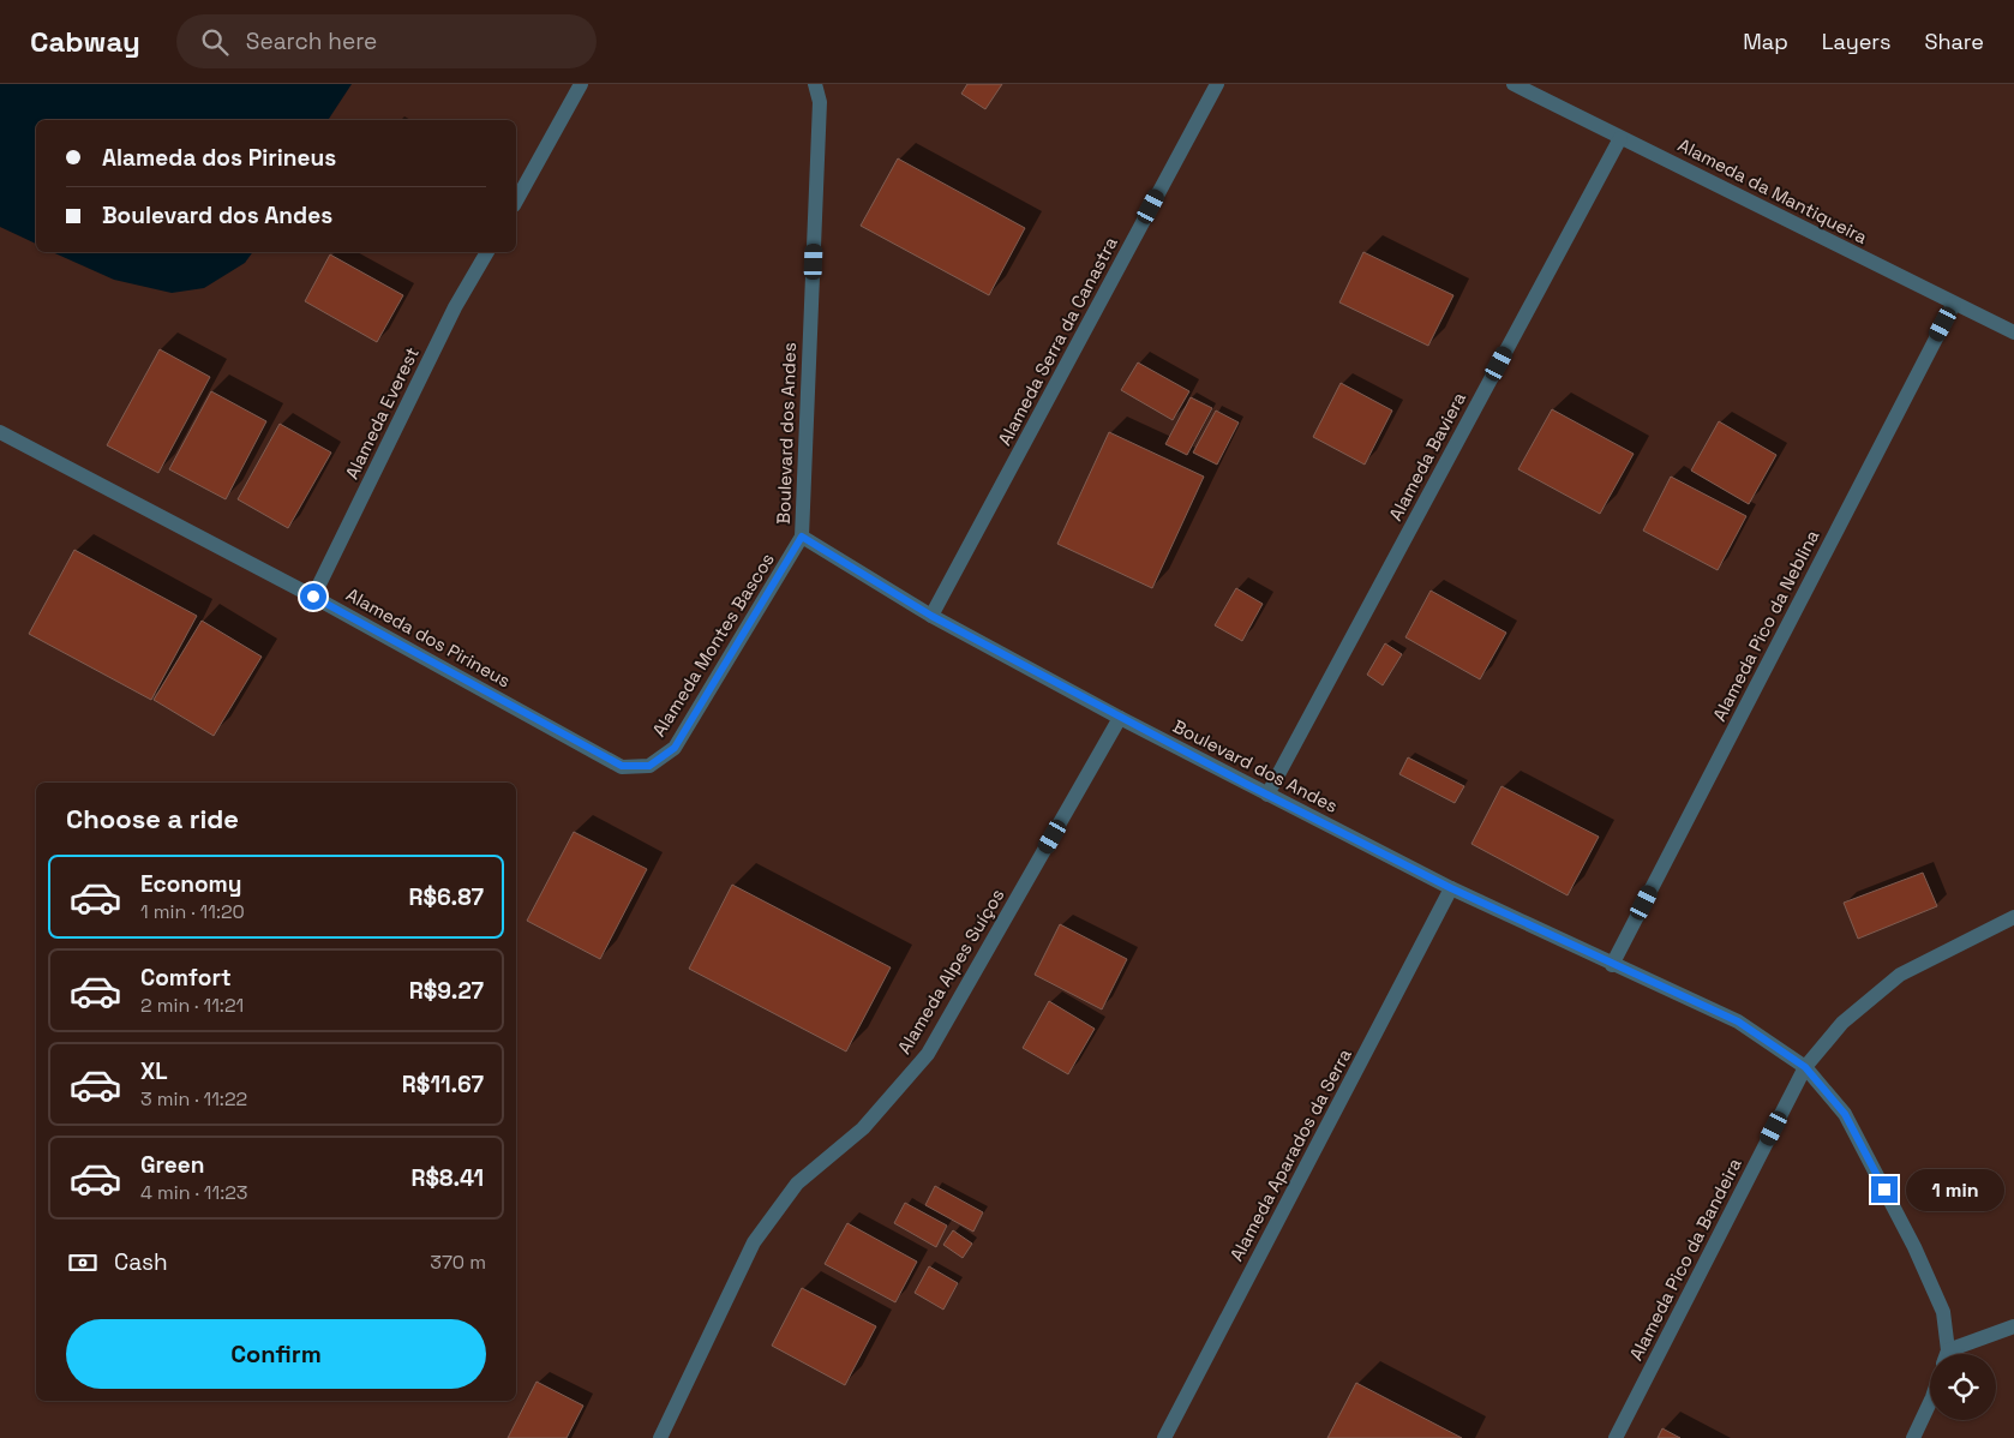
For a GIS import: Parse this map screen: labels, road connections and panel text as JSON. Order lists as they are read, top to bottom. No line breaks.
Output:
{"streets":{"street":["Alameda da Mantiqueira","Alameda Serra da Canastra","Alameda Everest","Boulevard dos Andes","Alameda Baviera","Alameda Pico da Neblina","Alameda dos Pirineus","Alameda Montes Bascos","Alameda Alpes Suíços","Alameda Aparados da Serra","Alameda Pico da Bandeira"]},"crossings":[["Alameda da Mantiqueira","Alameda Baviera"],["Alameda da Mantiqueira","Alameda Pico da Neblina"],["Alameda Serra da Canastra","Boulevard dos Andes"],["Alameda Everest","Alameda dos Pirineus"],["Boulevard dos Andes","Alameda Baviera"],["Boulevard dos Andes","Alameda Pico da Neblina"],["Boulevard dos Andes","Alameda Montes Bascos"],["Boulevard dos Andes","Alameda Alpes Suíços"],["Boulevard dos Andes","Alameda Aparados da Serra"],["Boulevard dos Andes","Alameda Pico da Bandeira"],["Alameda dos Pirineus","Alameda Montes Bascos"]],"page":{"header":"Cabway","search":"Search here","nav":["Map","Layers","Share"],"banner":["Alameda dos Pirineus","Boulevard dos Andes"],"heading":"Choose a ride","list":[{"name":"Economy","note":"1 min · 11:20","value":"R$6.87"},{"name":"Comfort","note":"2 min · 11:21","value":"R$9.27"},{"name":"XL","note":"3 min · 11:22","value":"R$11.67"},{"name":"Green","note":"4 min · 11:23","value":"R$8.41"}],"bubble":"1 min","pay":["Cash","370 m"],"buttons":"Confirm"}}
